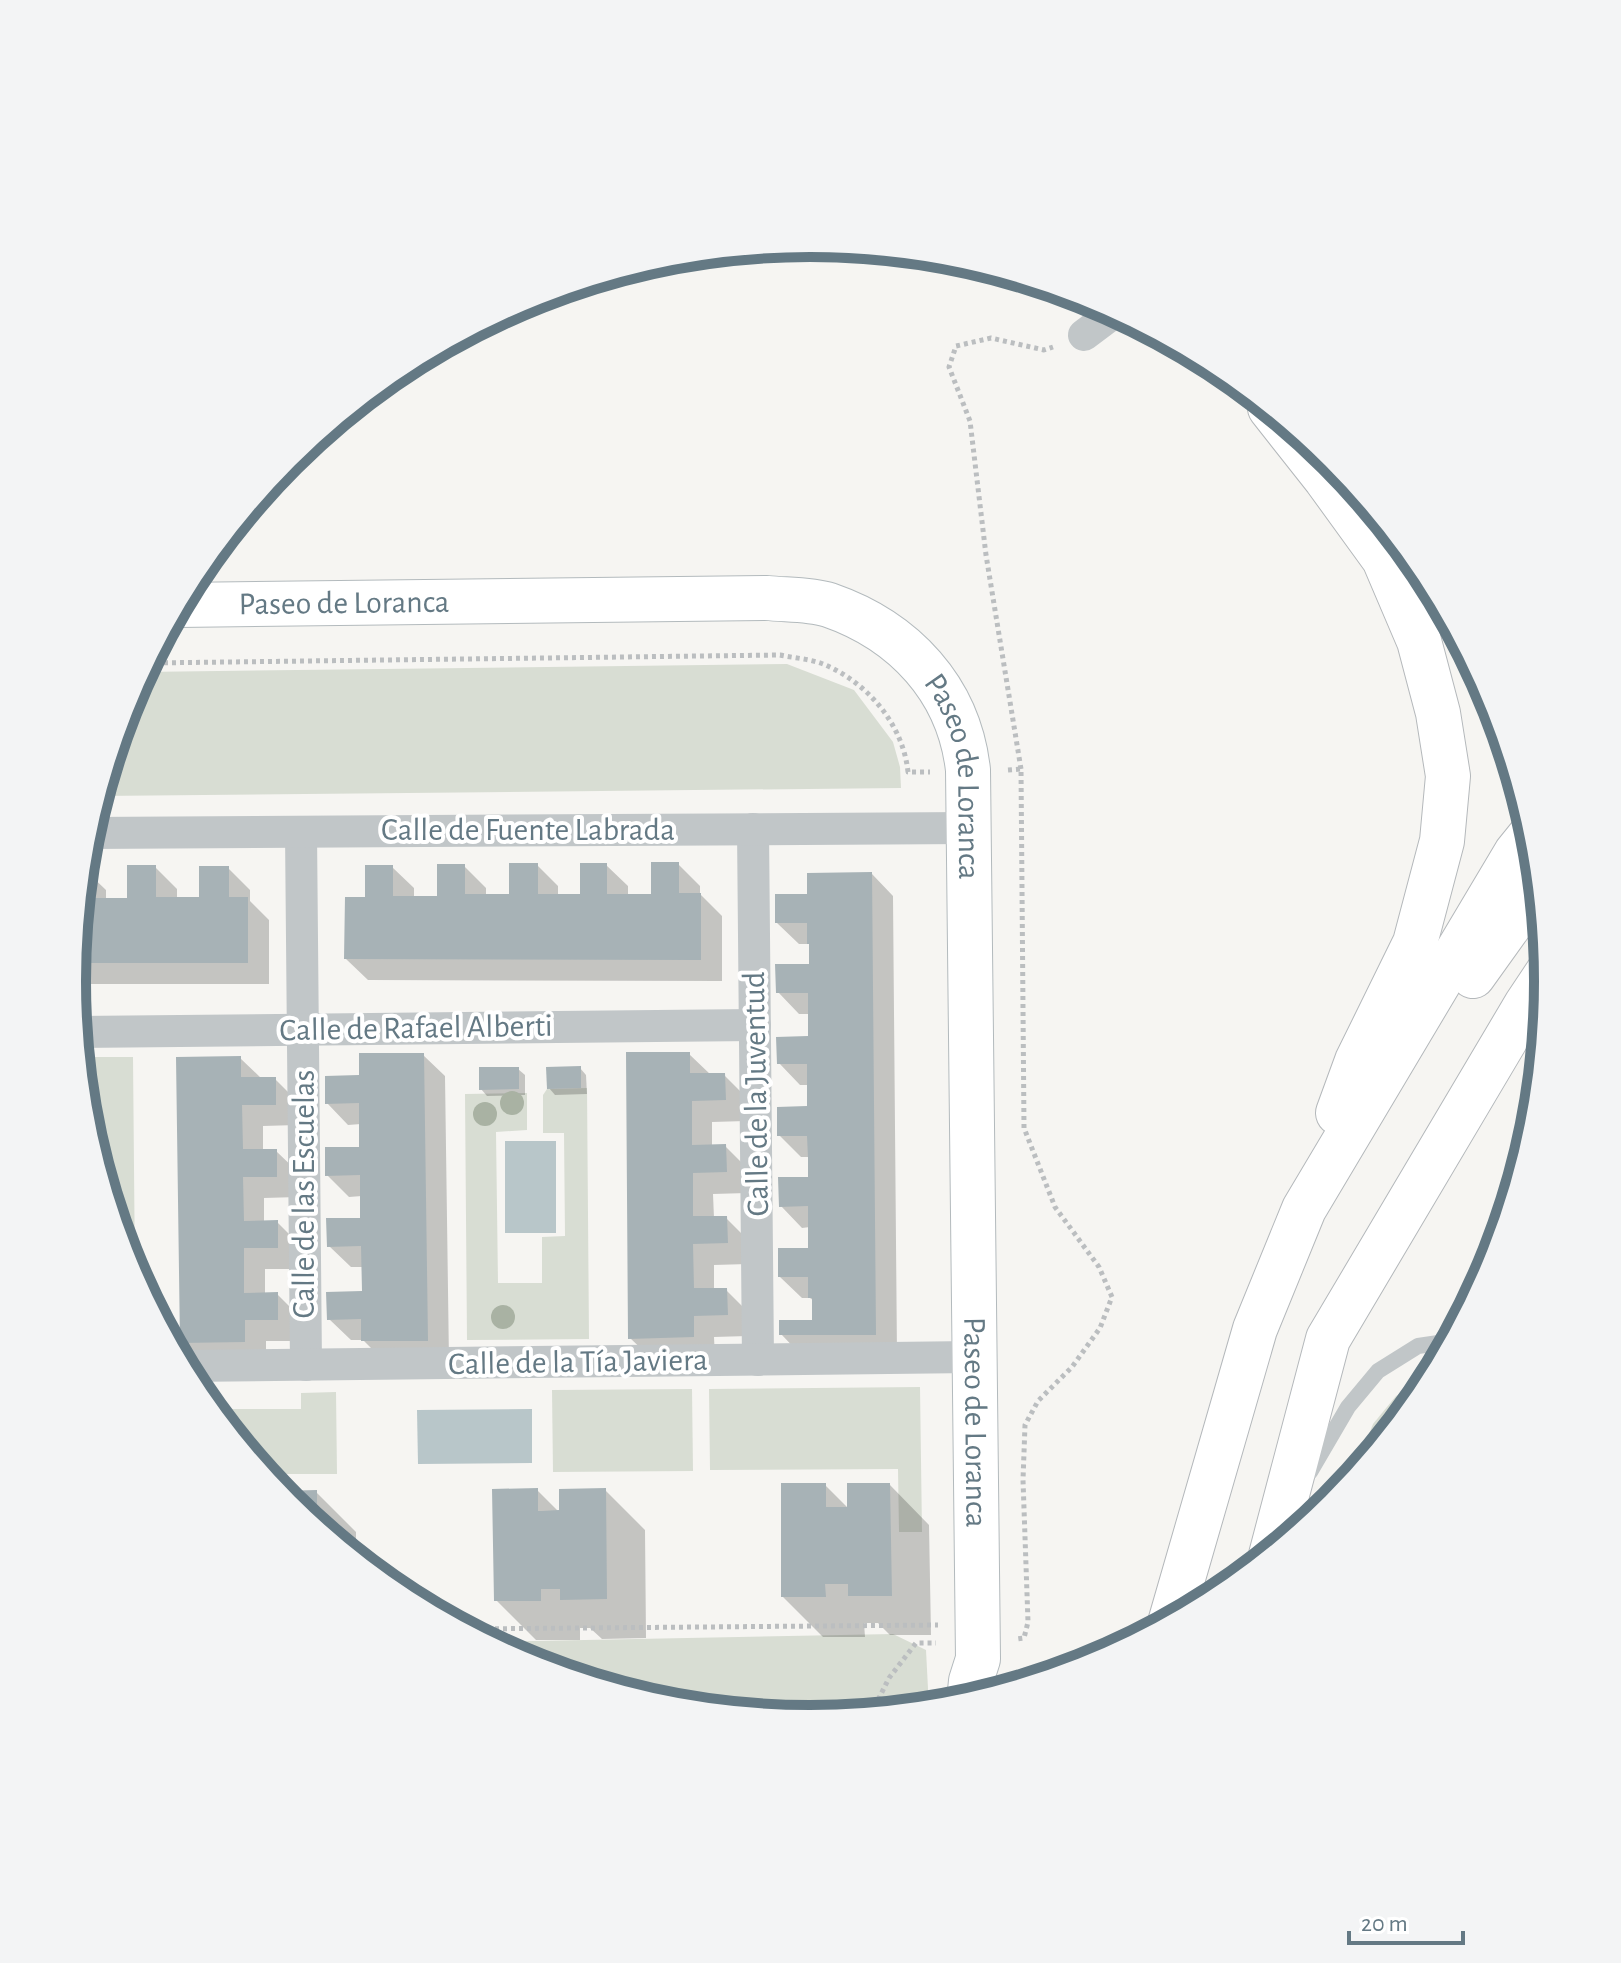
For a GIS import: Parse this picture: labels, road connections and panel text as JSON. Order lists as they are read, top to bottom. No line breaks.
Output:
{"streets":{"main road":["Paseo de Loranca"],"street":["Calle de Fuente Labrada","Calle de Rafael Alberti","Calle de la Juventud","Calle de las Escuelas","Calle de la Tía Javiera"]},"crossings":[["Paseo de Loranca","Calle de Fuente Labrada"],["Paseo de Loranca","Calle de la Tía Javiera"],["Calle de Fuente Labrada","Calle de la Juventud"],["Calle de Fuente Labrada","Calle de las Escuelas"],["Calle de Rafael Alberti","Calle de la Juventud"],["Calle de Rafael Alberti","Calle de las Escuelas"],["Calle de la Juventud","Calle de la Tía Javiera"],["Calle de las Escuelas","Calle de la Tía Javiera"]],"scale_bar":"20 m"}
